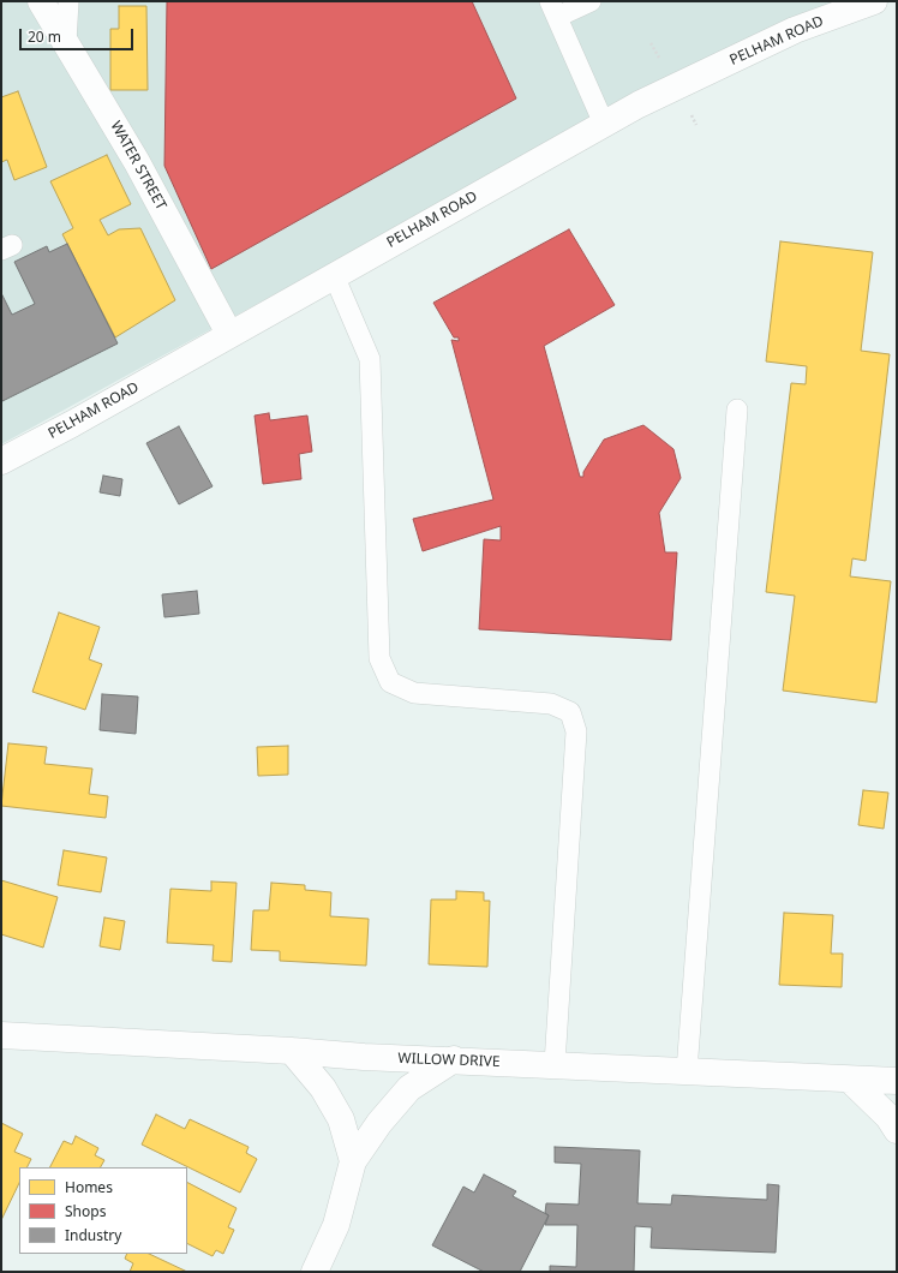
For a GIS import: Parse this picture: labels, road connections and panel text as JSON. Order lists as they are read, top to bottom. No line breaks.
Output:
{"streets":{"street":["PELHAM ROAD","WATER STREET","WILLOW DRIVE"]},"crossings":[["PELHAM ROAD","WATER STREET"]],"legend":["Homes","Shops","Industry"],"scale_bar":"20 m"}
